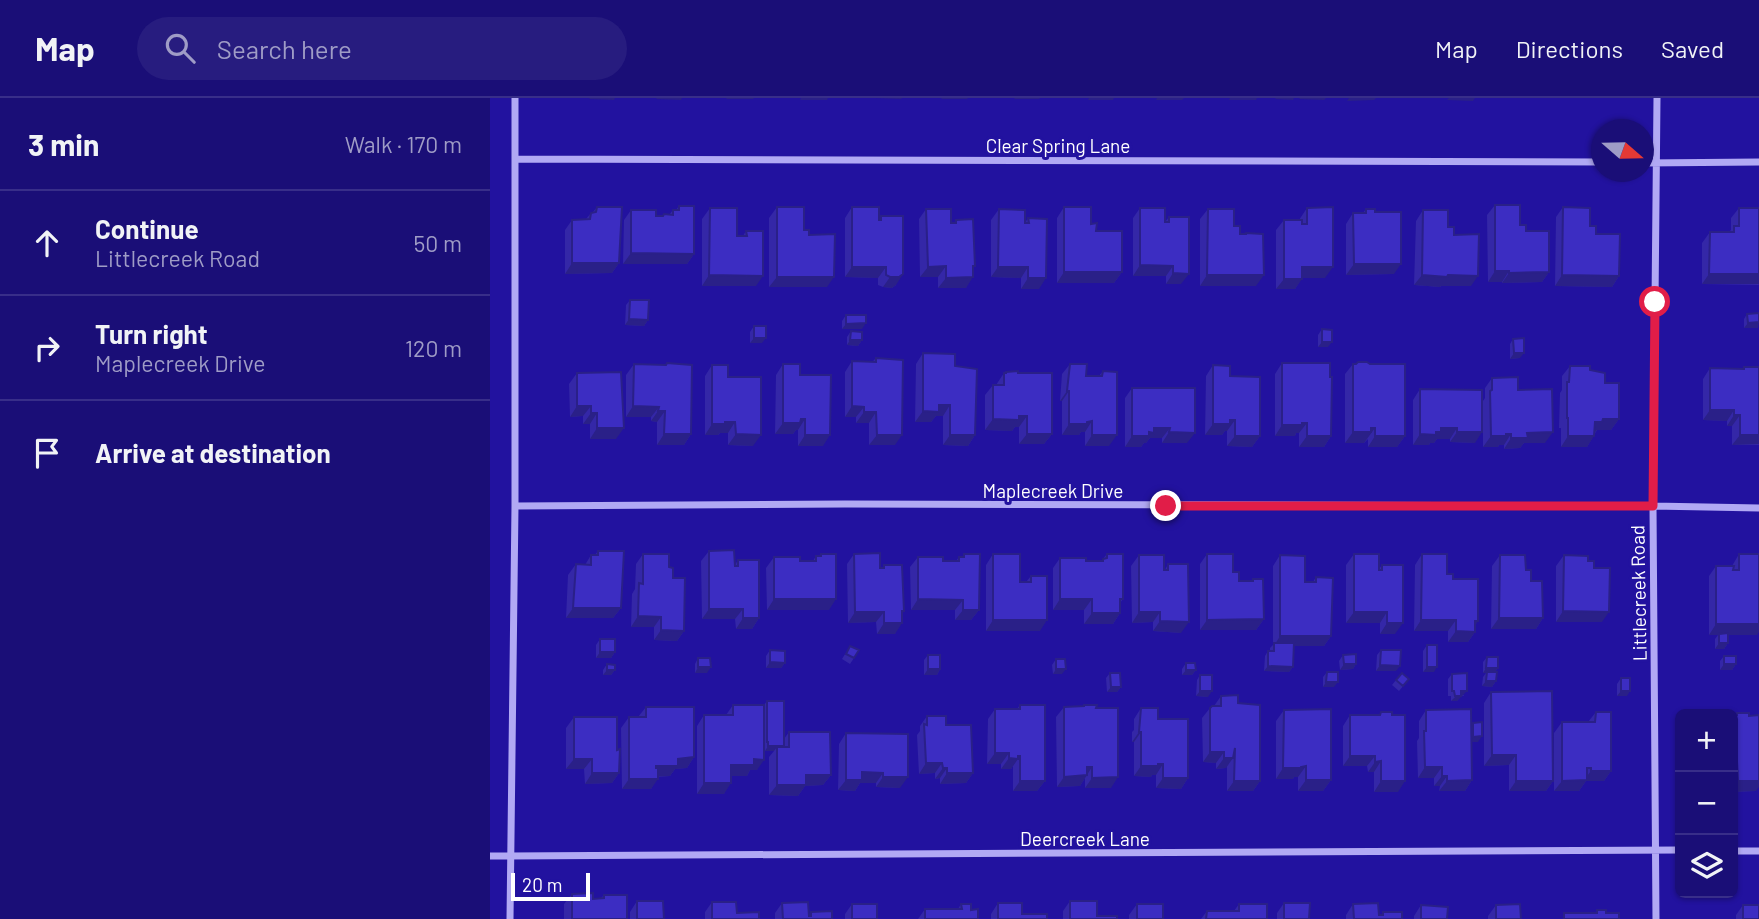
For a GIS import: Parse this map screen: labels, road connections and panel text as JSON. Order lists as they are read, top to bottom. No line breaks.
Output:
{"streets":{"street":["Clear Spring Lane","Maplecreek Drive","Littlecreek Road","Deercreek Lane"]},"crossings":[["Maplecreek Drive","Littlecreek Road"],["Littlecreek Road","Deercreek Lane"]],"scale_bar":"20 m","north":"right","page":{"header":"Map","search":"Search here","nav":["Map","Directions","Saved"],"heading":["3 min","Walk · 170 m"],"list":[["Continue","Littlecreek Road","50 m"],["Turn right","Maplecreek Drive","120 m"],"Arrive at destination"],"map_buttons":["+","−"],"scale":"20 m"}}
